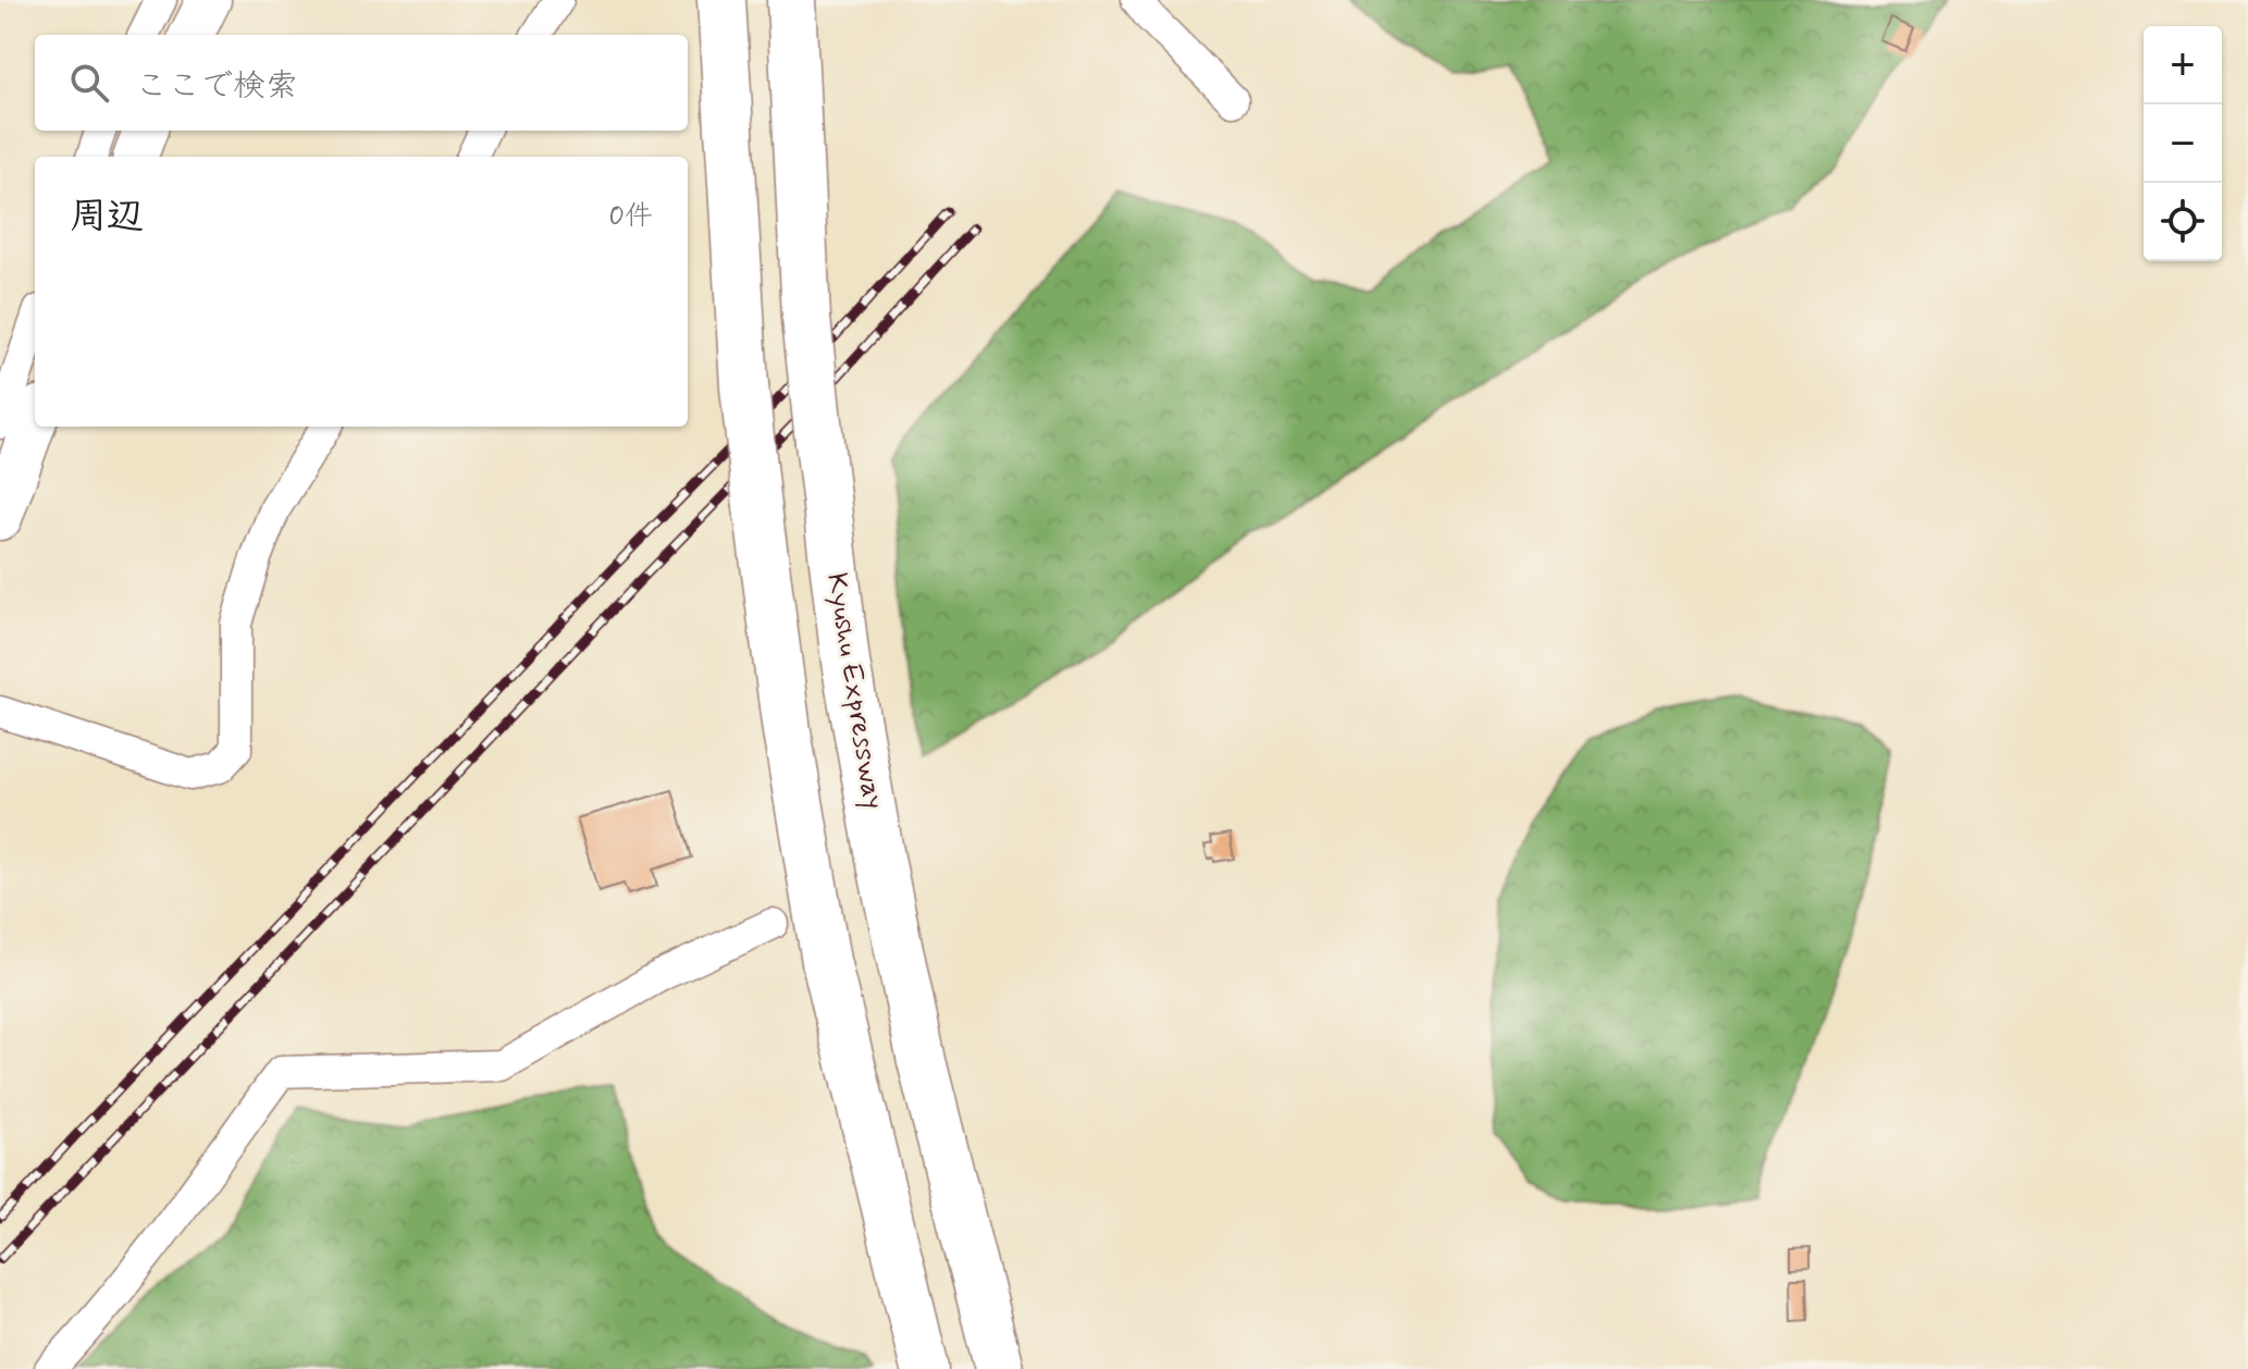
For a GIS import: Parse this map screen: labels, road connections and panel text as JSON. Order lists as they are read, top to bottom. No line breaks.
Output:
{"streets":{"highway":["Kyushu Expressway"]},"page":{"map_buttons":["+","−"],"search":"ここで検索","heading":["周辺","0件"]}}
